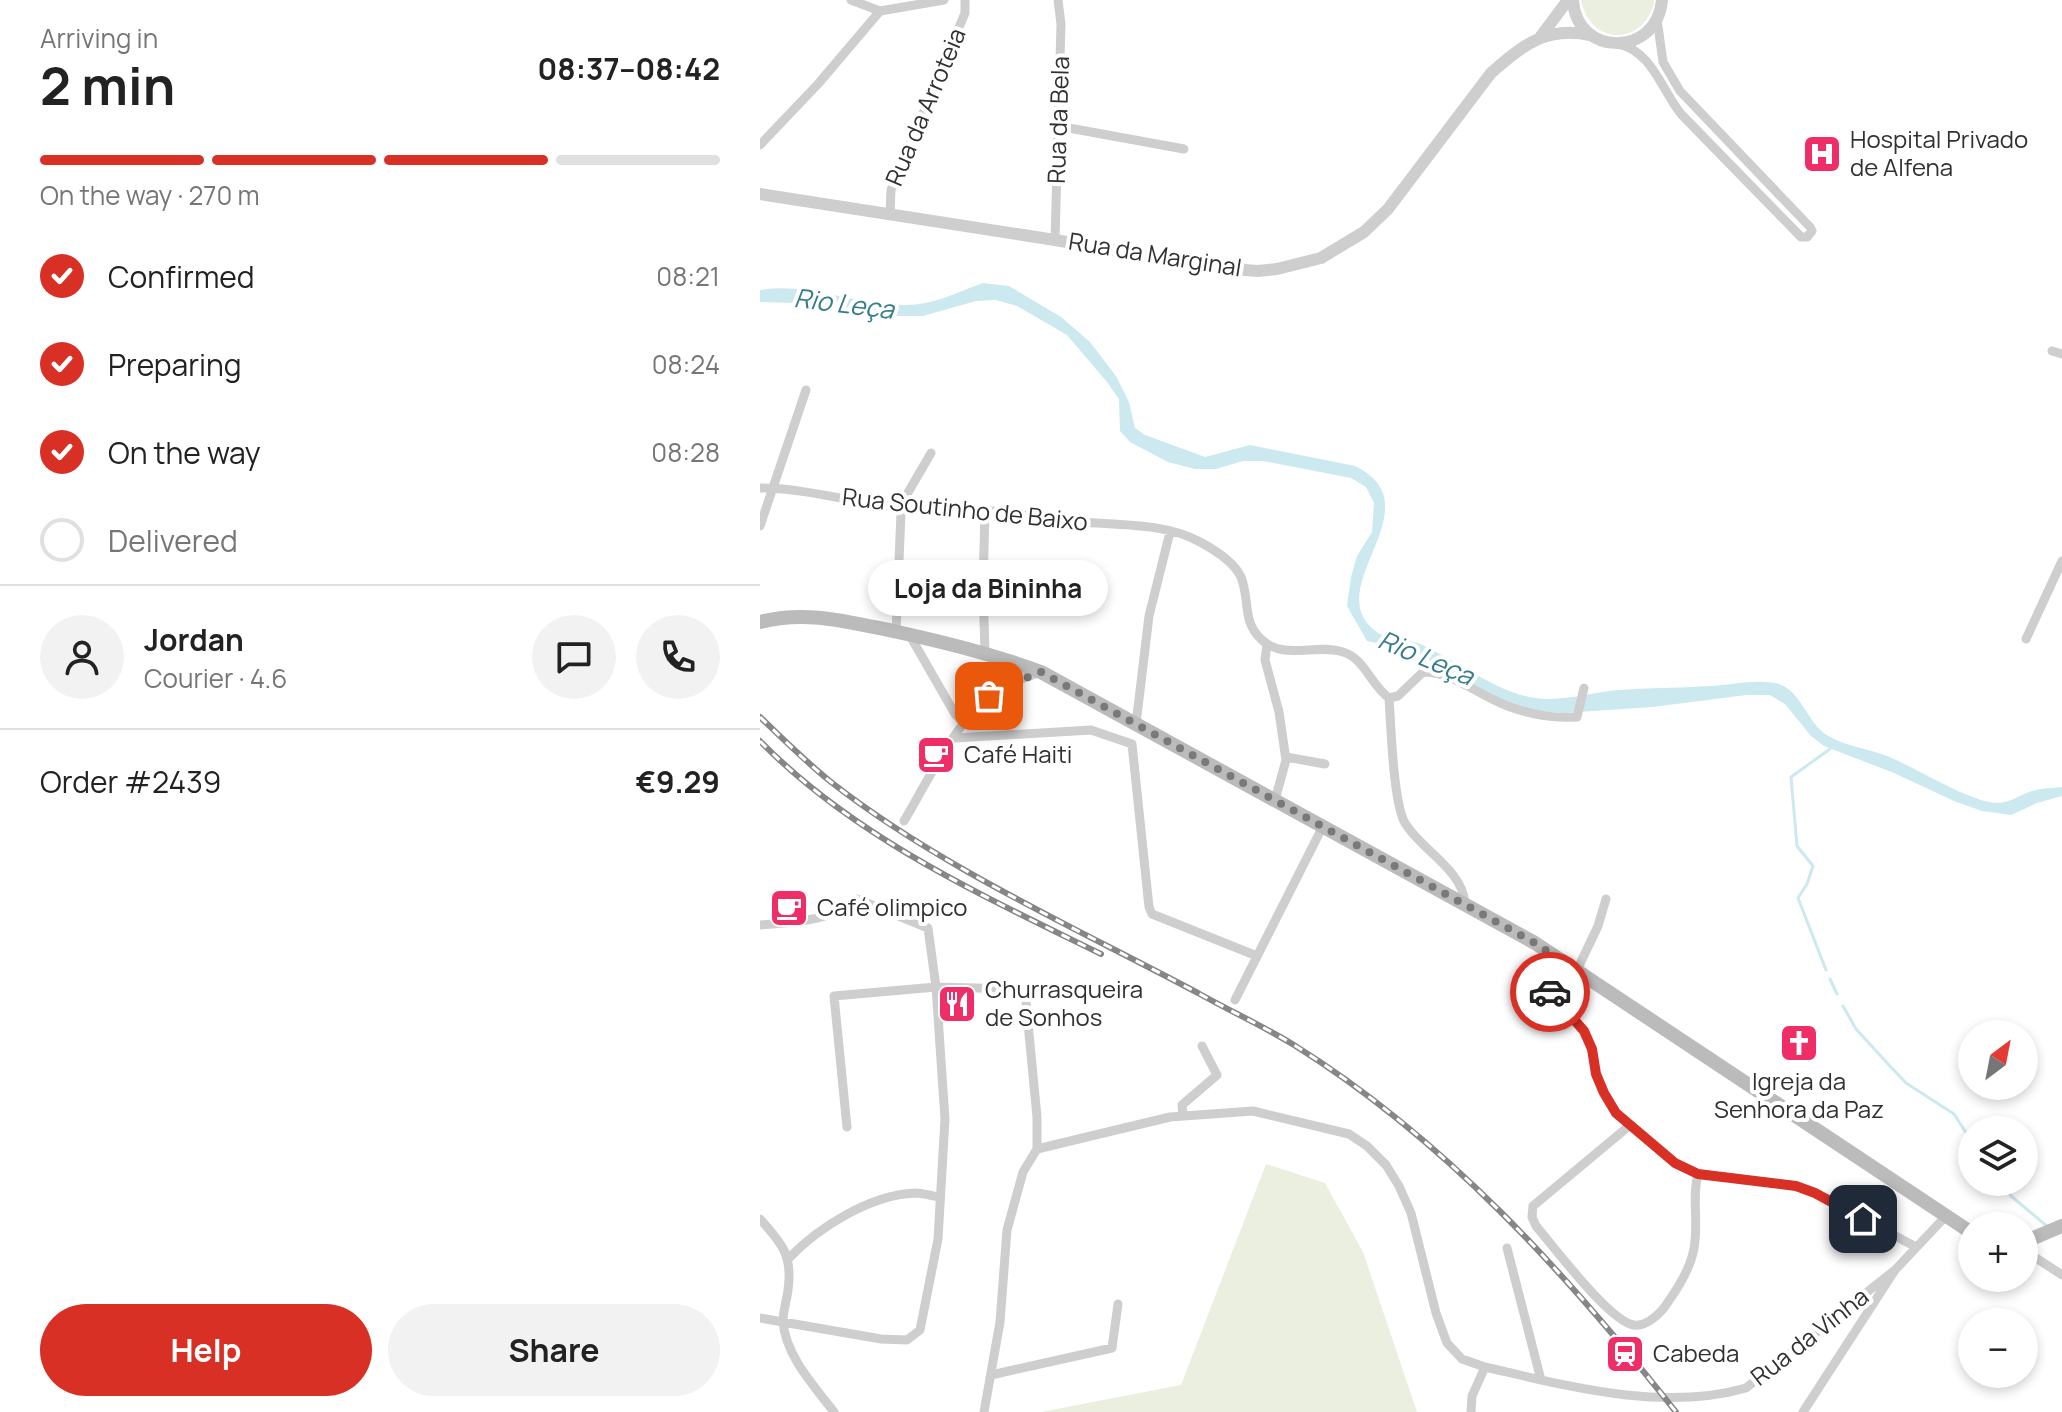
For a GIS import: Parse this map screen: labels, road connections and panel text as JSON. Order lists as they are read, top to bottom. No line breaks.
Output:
{"streets":{"street":["Rua da Arroteia","Rua da Bela","Rua da Marginal","Rua Soutinho de Baixo","Rua da Vinha"]},"crossings":[["Rua da Arroteia","Rua da Marginal"],["Rua da Bela","Rua da Marginal"]],"water":["Rio Leça"],"places":{"hospital":["Hospital Privado de Alfena"],"other":["Loja da Bininha"],"cafe":["Café Haiti","Café olimpico"],"restaurant":["Churrasqueira de Sonhos"],"church":["Igreja da Senhora da Paz"],"station":["Cabeda"]},"north":"top right","page":{"heading":["2 min","Arriving in","08:37–08:42"],"panel":["Jordan","Courier · 4.6","Order #2439","€9.29"],"bar":"On the way · 270 m","list":[["Confirmed","08:21"],["Preparing","08:24"],["On the way","08:28"],"Delivered"],"bubble":"Loja da Bininha","map_buttons":["+","−"],"buttons":["Help","Share"]}}
